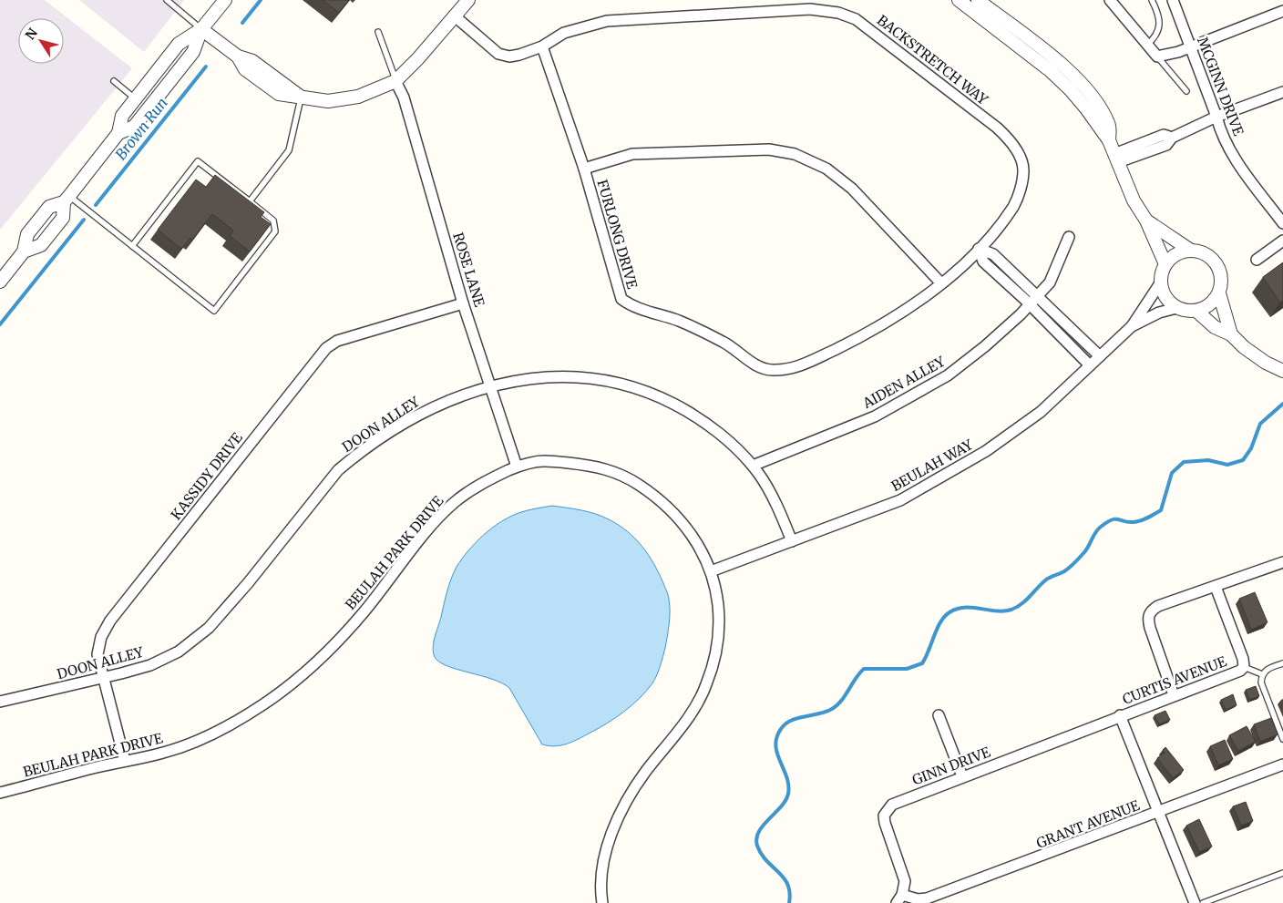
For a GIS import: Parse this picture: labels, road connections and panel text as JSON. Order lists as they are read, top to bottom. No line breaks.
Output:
{"streets":{"street":["BACKSTRETCH WAY","MCGINN DRIVE","FURLONG DRIVE","ROSE LANE","AIDEN ALLEY","DOON ALLEY","BEULAH WAY","KASSIDY DRIVE","BEULAH PARK DRIVE","CURTIS AVENUE","GINN DRIVE","GRANT AVENUE"]},"crossings":[["BACKSTRETCH WAY","FURLONG DRIVE"],["ROSE LANE","DOON ALLEY"],["ROSE LANE","KASSIDY DRIVE"],["ROSE LANE","BEULAH PARK DRIVE"],["AIDEN ALLEY","DOON ALLEY"],["DOON ALLEY","BEULAH WAY"],["DOON ALLEY","KASSIDY DRIVE"],["BEULAH WAY","BEULAH PARK DRIVE"],["KASSIDY DRIVE","BEULAH PARK DRIVE"],["CURTIS AVENUE","GINN DRIVE"],["CURTIS AVENUE","GRANT AVENUE"],["GINN DRIVE","GRANT AVENUE"]],"water":["Brown Run"],"north":"top left"}
